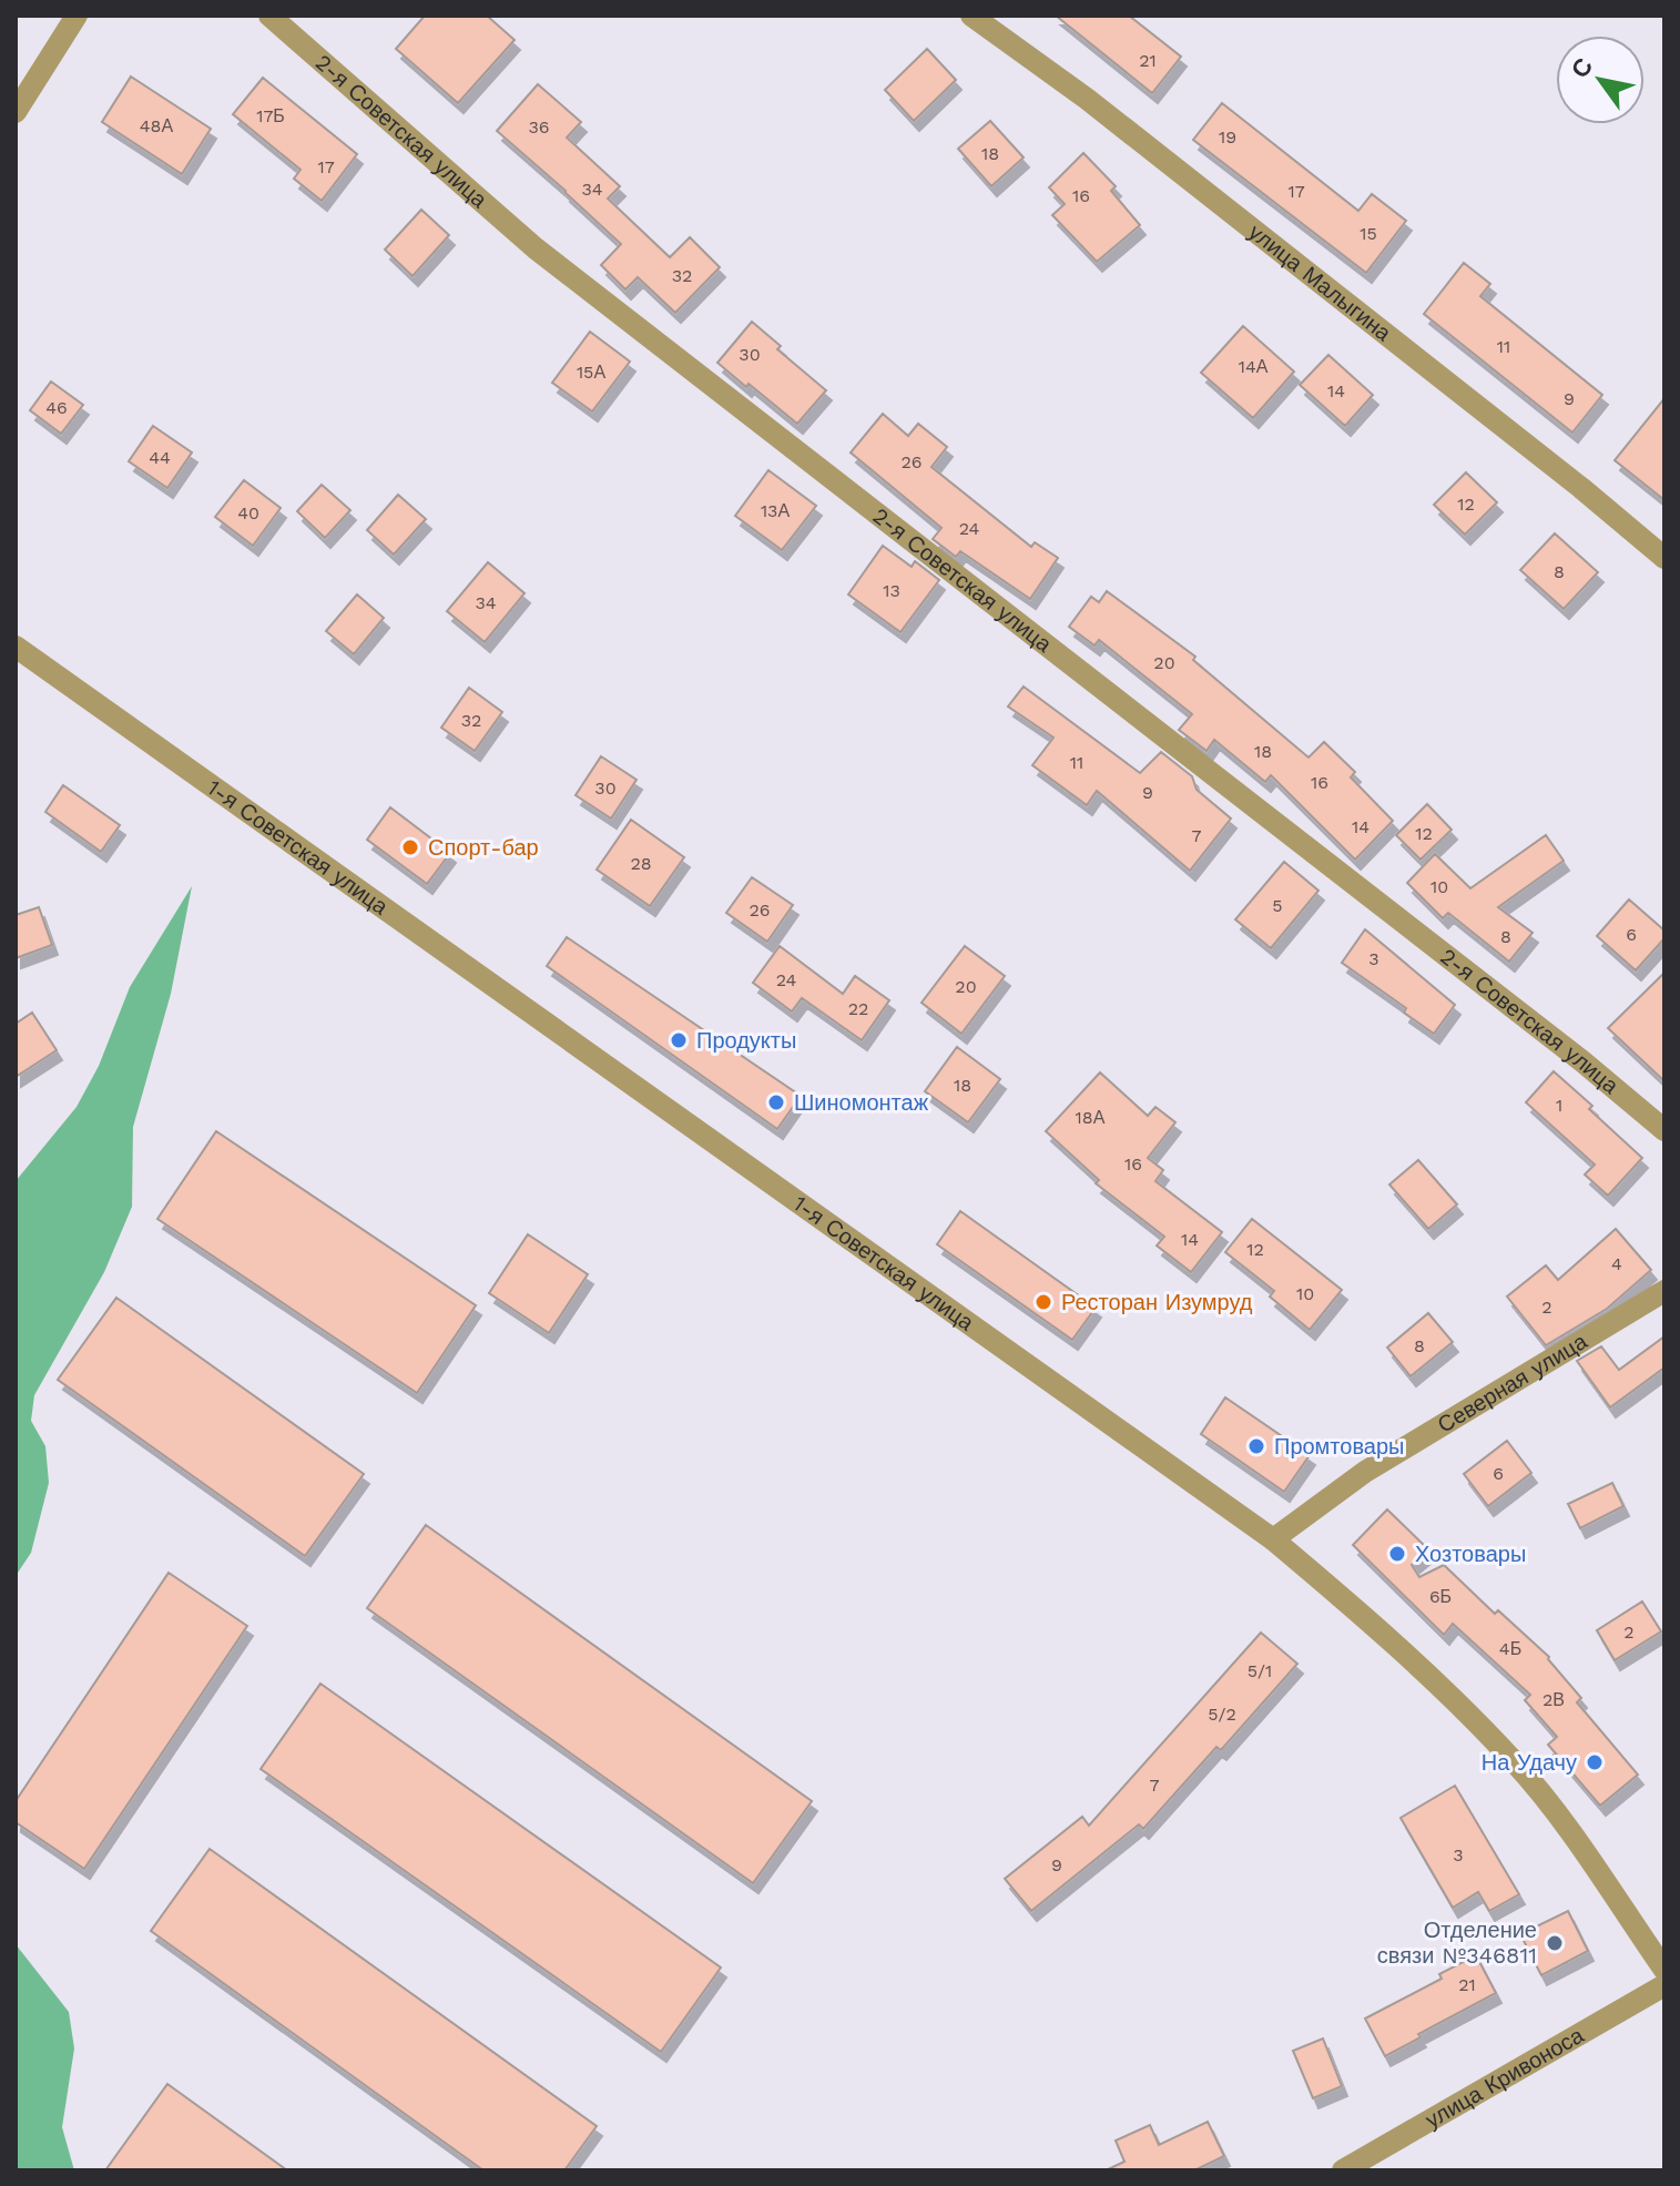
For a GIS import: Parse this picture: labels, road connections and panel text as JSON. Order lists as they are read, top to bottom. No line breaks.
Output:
{"streets":{"street":["2-я Советская улица","улица Малыгина","1-я Советская улица","Северная улица","улица Кривоноса"]},"crossings":[["1-я Советская улица","Северная улица"]],"places":["Спорт-бар","Продукты","Шиномонтаж","Ресторан Изумруд","Промтовары","Хозтовары","На Удачу","Отделение связи №346811"],"house_numbers":["21","17Б","48А","36","19","18","17","34","17","16","15","32","11","30","14А","15А","14","9","46","44","26","12","13А","40","24","8","13","34","20","32","18","11","16","30","9","14","12","7","28","10","5","26","6","8","3","24","20","22","18","1","18А","16","14","12","4","10","2","8","6","6Б","2","4Б","5/1","2В","5/2","7","3","9","21"],"north":"top left"}
